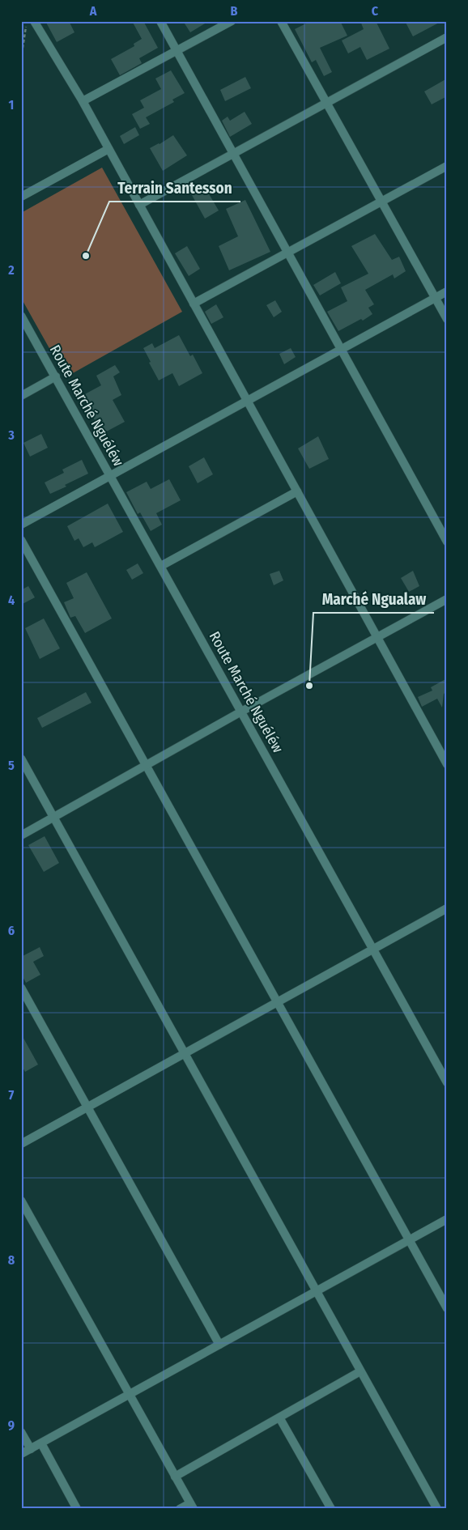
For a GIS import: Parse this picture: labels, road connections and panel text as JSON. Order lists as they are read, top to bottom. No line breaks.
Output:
{"streets":{"street":["Route Marché Nguéléw"]},"places":["Terrain Santesson","Marché Ngualaw"],"grid":{"columns":["A","B","C"],"rows":["1","2","3","4","5","6","7","8","9"]}}
